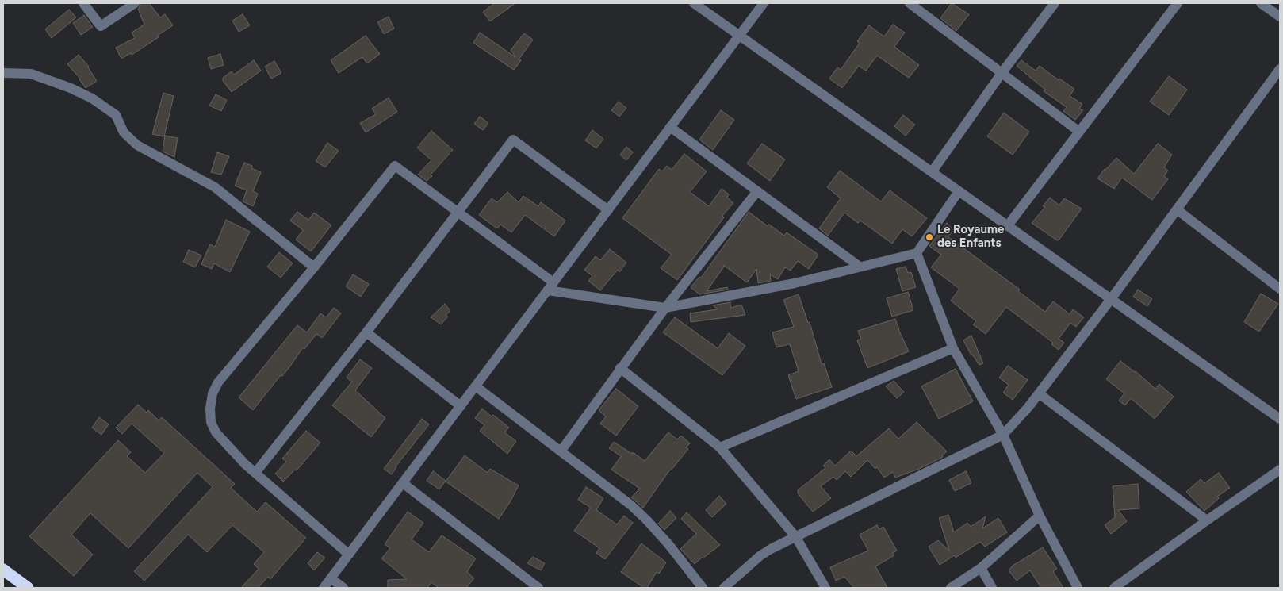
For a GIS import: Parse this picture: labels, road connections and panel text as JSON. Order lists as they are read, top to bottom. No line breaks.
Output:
{"places":["Le Royaume des Enfants"]}
